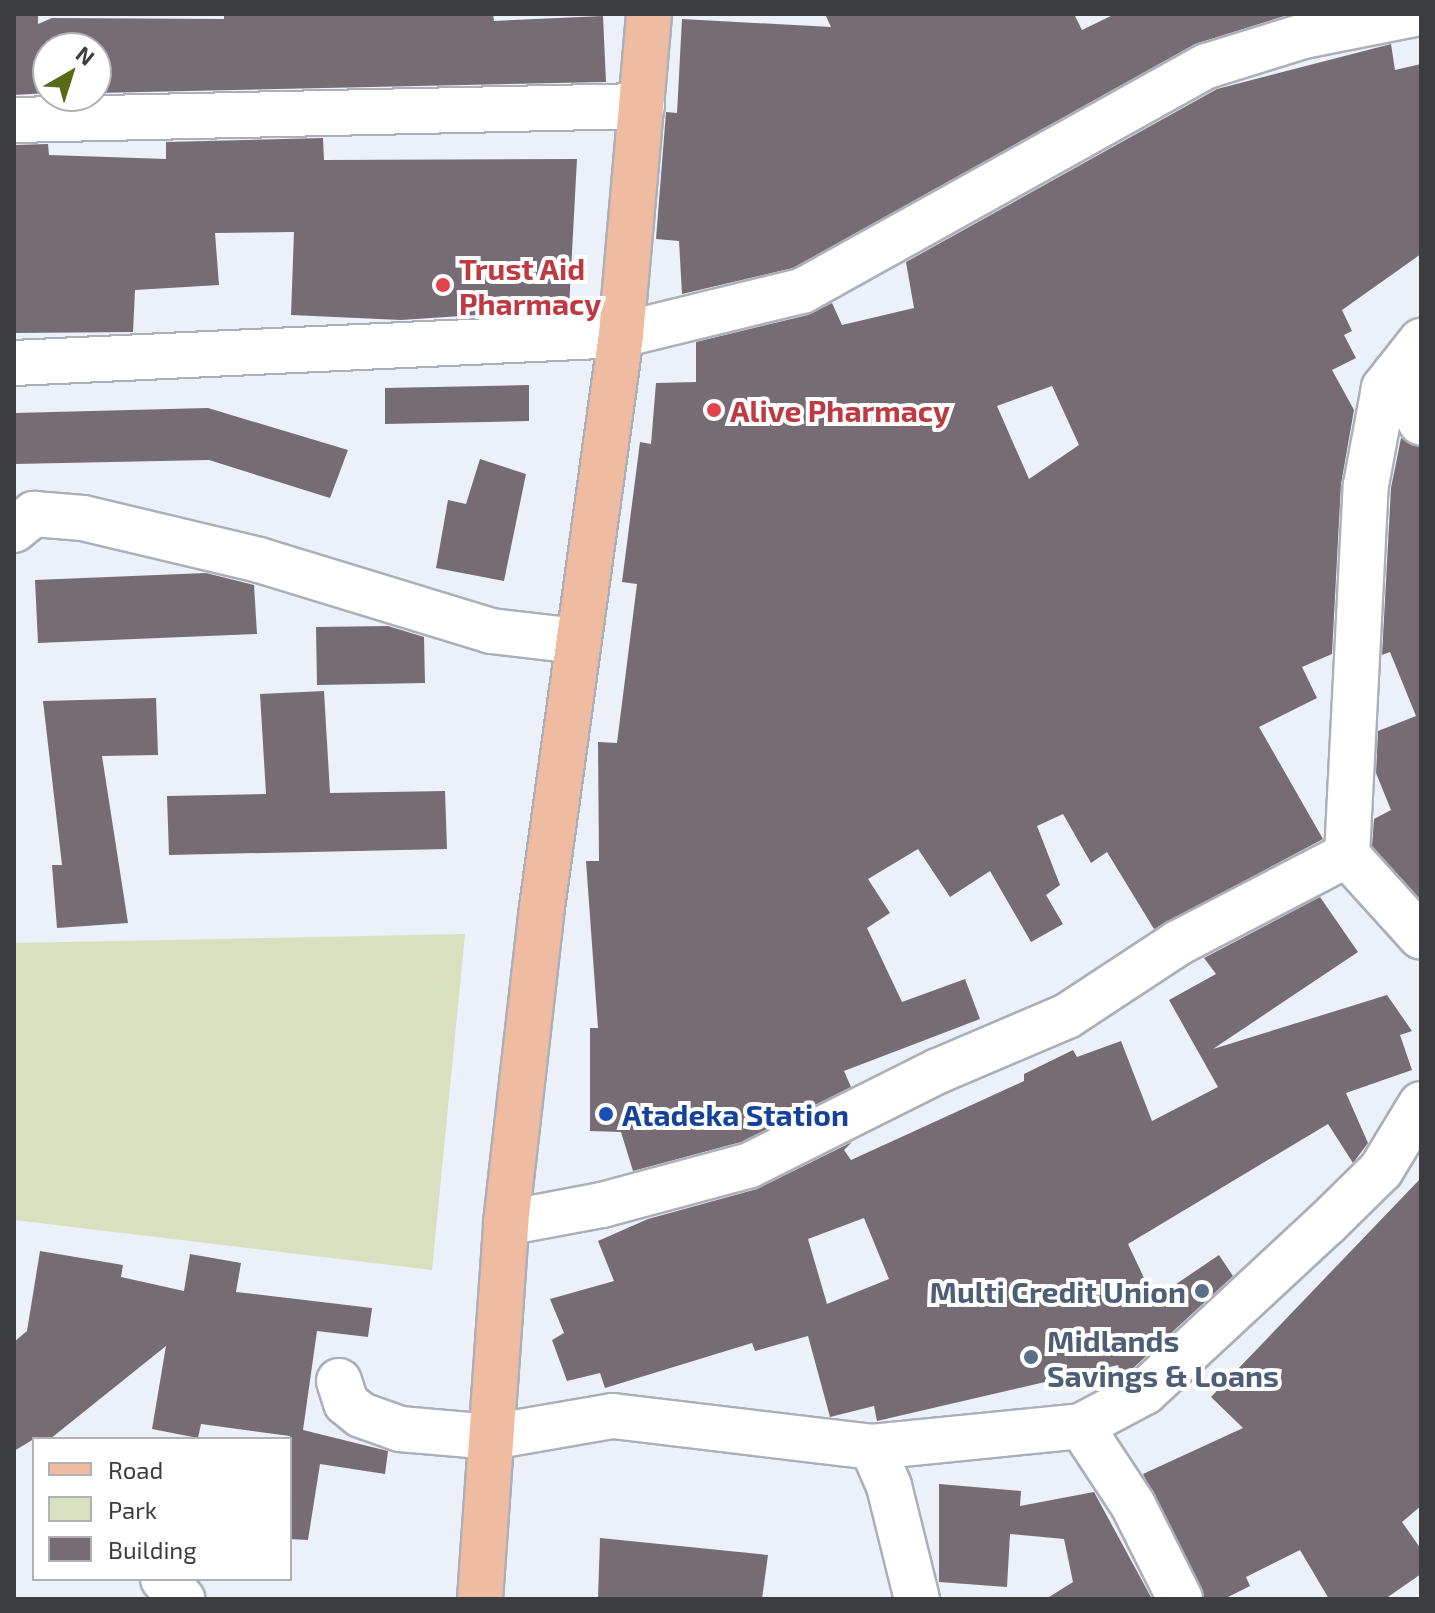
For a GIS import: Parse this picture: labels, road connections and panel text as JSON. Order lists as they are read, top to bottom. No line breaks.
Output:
{"places":["Trust Aid Pharmacy","Alive Pharmacy","Atadeka Station","Multi Credit Union","Midlands Savings & Loans"],"legend":["Road","Park","Building"],"north":"top right"}
